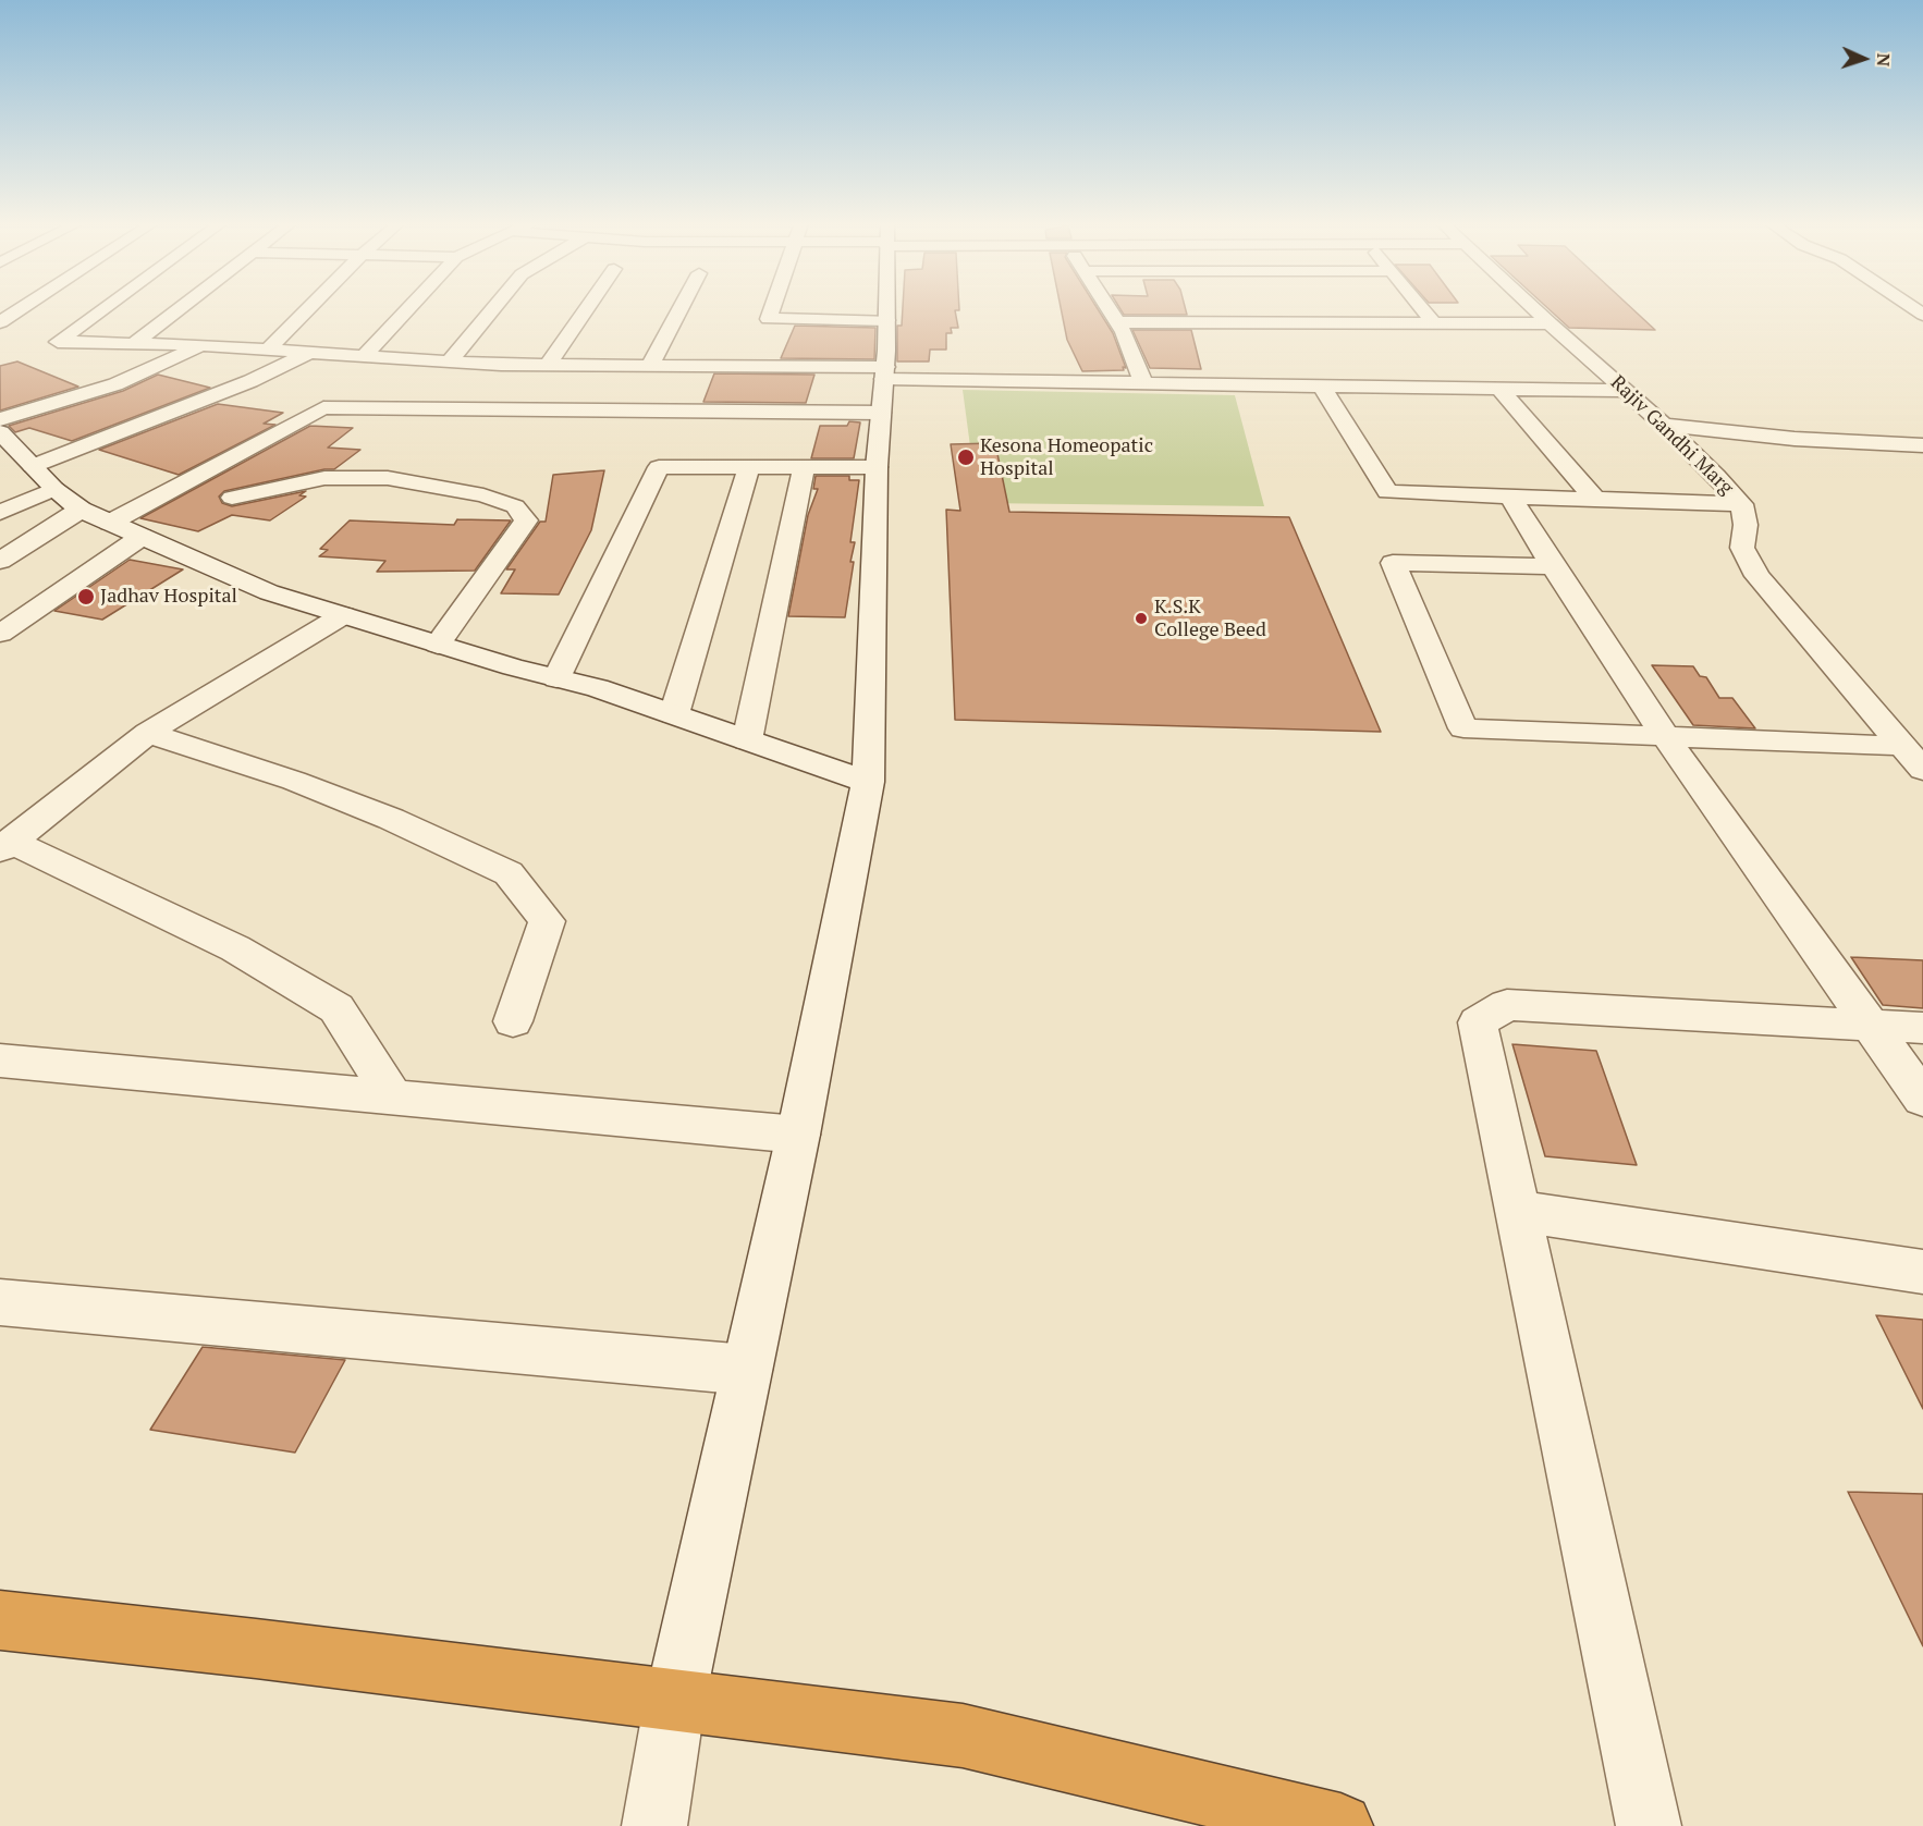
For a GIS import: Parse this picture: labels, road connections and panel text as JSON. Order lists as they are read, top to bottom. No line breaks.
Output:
{"streets":{"street":["Rajiv Gandhi Marg"]},"places":["Kesona Homeopatic Hospital","Jadhav Hospital","K.S.K College Beed"],"north":"right"}
